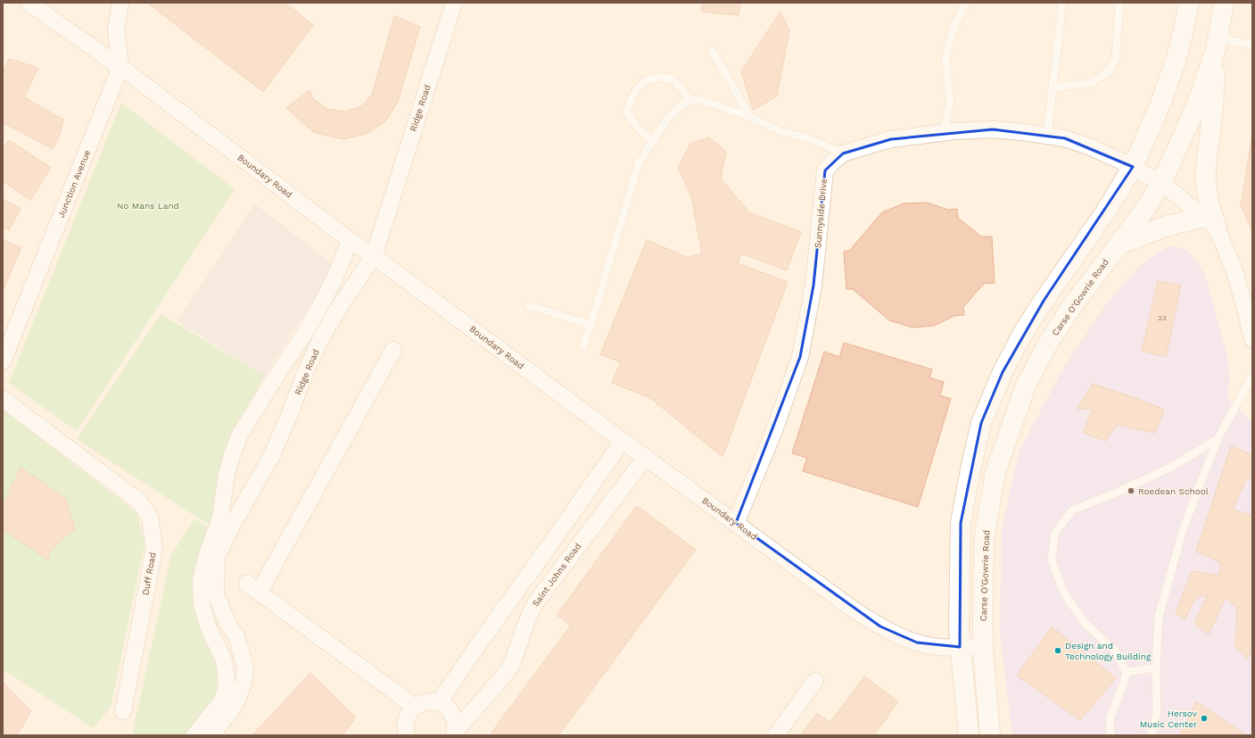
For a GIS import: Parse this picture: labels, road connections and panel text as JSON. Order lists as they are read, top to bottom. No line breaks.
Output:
{"streets":{"main road":["Carse O'Gowrie Road"],"street":["Ridge Road","Boundary Road","Junction Avenue","Sunnyside Drive","Duff Road","Saint Johns Road"]},"crossings":[["Ridge Road","Boundary Road"],["Boundary Road","Junction Avenue"],["Boundary Road","Sunnyside Drive"],["Boundary Road","Carse O'Gowrie Road"],["Boundary Road","Saint Johns Road"],["Sunnyside Drive","Carse O'Gowrie Road"]],"parks":["No Mans Land"],"places":["Roedean School","Design and Technology Building","Hersov Music Center"],"house_numbers":["23"]}
